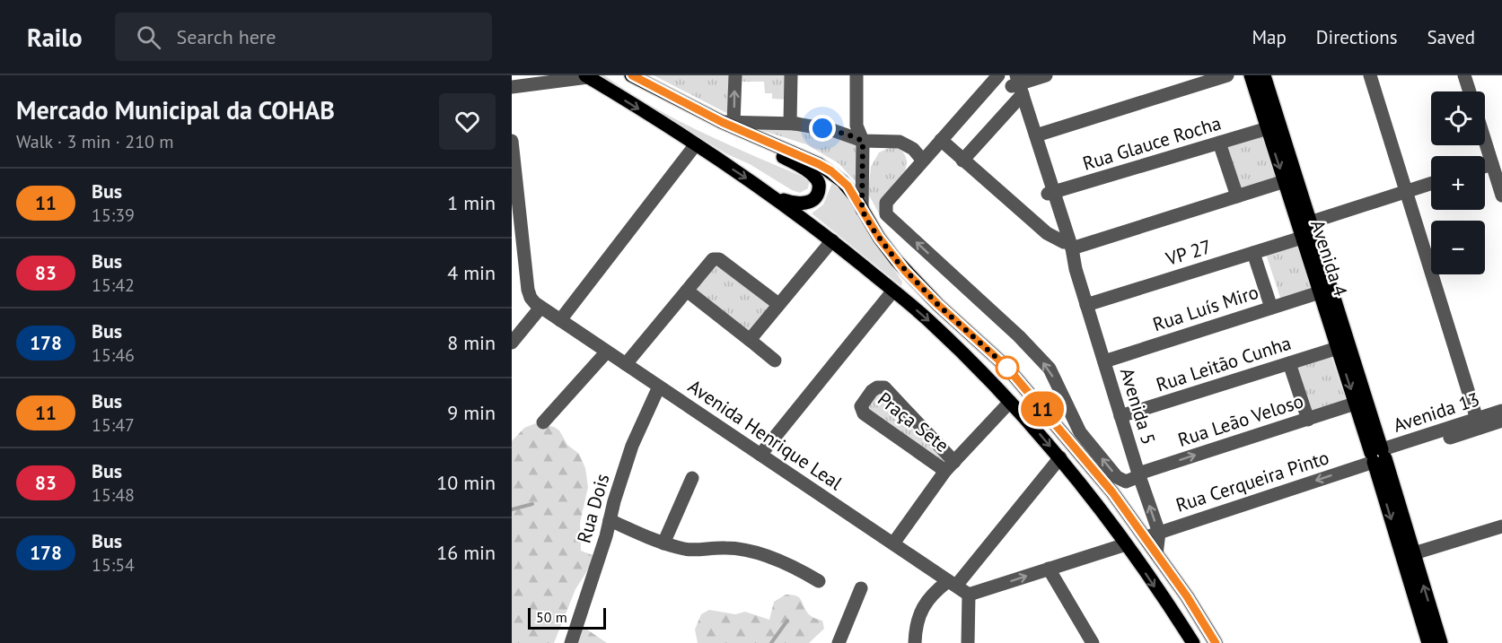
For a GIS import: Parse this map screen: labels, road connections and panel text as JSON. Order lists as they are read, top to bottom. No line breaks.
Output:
{"streets":{"main road":["Avenida 4"],"street":["Rua Glauce Rocha","VP 27","Rua Luís Miro","Rua Leitão Cunha","Avenida 5","Avenida 13","Rua Leão Veloso","Praça Sete","Avenida Henrique Leal","Rua Cerqueira Pinto","Rua Dois"]},"crossings":[["Rua Glauce Rocha","Avenida 4"],["Rua Glauce Rocha","Avenida 5"],["VP 27","Avenida 4"],["VP 27","Avenida 5"],["Avenida 4","Rua Luís Miro"],["Avenida 4","Rua Leitão Cunha"],["Avenida 4","Avenida 13"],["Avenida 4","Rua Leão Veloso"],["Avenida 4","Rua Cerqueira Pinto"],["Rua Luís Miro","Avenida 5"],["Rua Leitão Cunha","Avenida 5"],["Avenida 5","Rua Leão Veloso"],["Avenida 5","Rua Cerqueira Pinto"],["Avenida 13","Rua Cerqueira Pinto"],["Avenida Henrique Leal","Rua Dois"]],"one_way":["Rua Cerqueira Pinto"],"lines":["bus line 11"],"scale_bar":"50 m","page":{"header":"Railo","search":"Search here","nav":["Map","Directions","Saved"],"heading":["Mercado Municipal da COHAB","Walk · 3 min · 210 m"],"on_map":"11","map_buttons":["+","−"],"list":[{"mark":"11","name":"Bus","note":"15:39","value":"1 min"},{"mark":"83","name":"Bus","note":"15:42","value":"4 min"},{"mark":"178","name":"Bus","note":"15:46","value":"8 min"},{"mark":"11","name":"Bus","note":"15:47","value":"9 min"},{"mark":"83","name":"Bus","note":"15:48","value":"10 min"},{"mark":"178","name":"Bus","note":"15:54","value":"16 min"}],"scale":"50 m"}}
